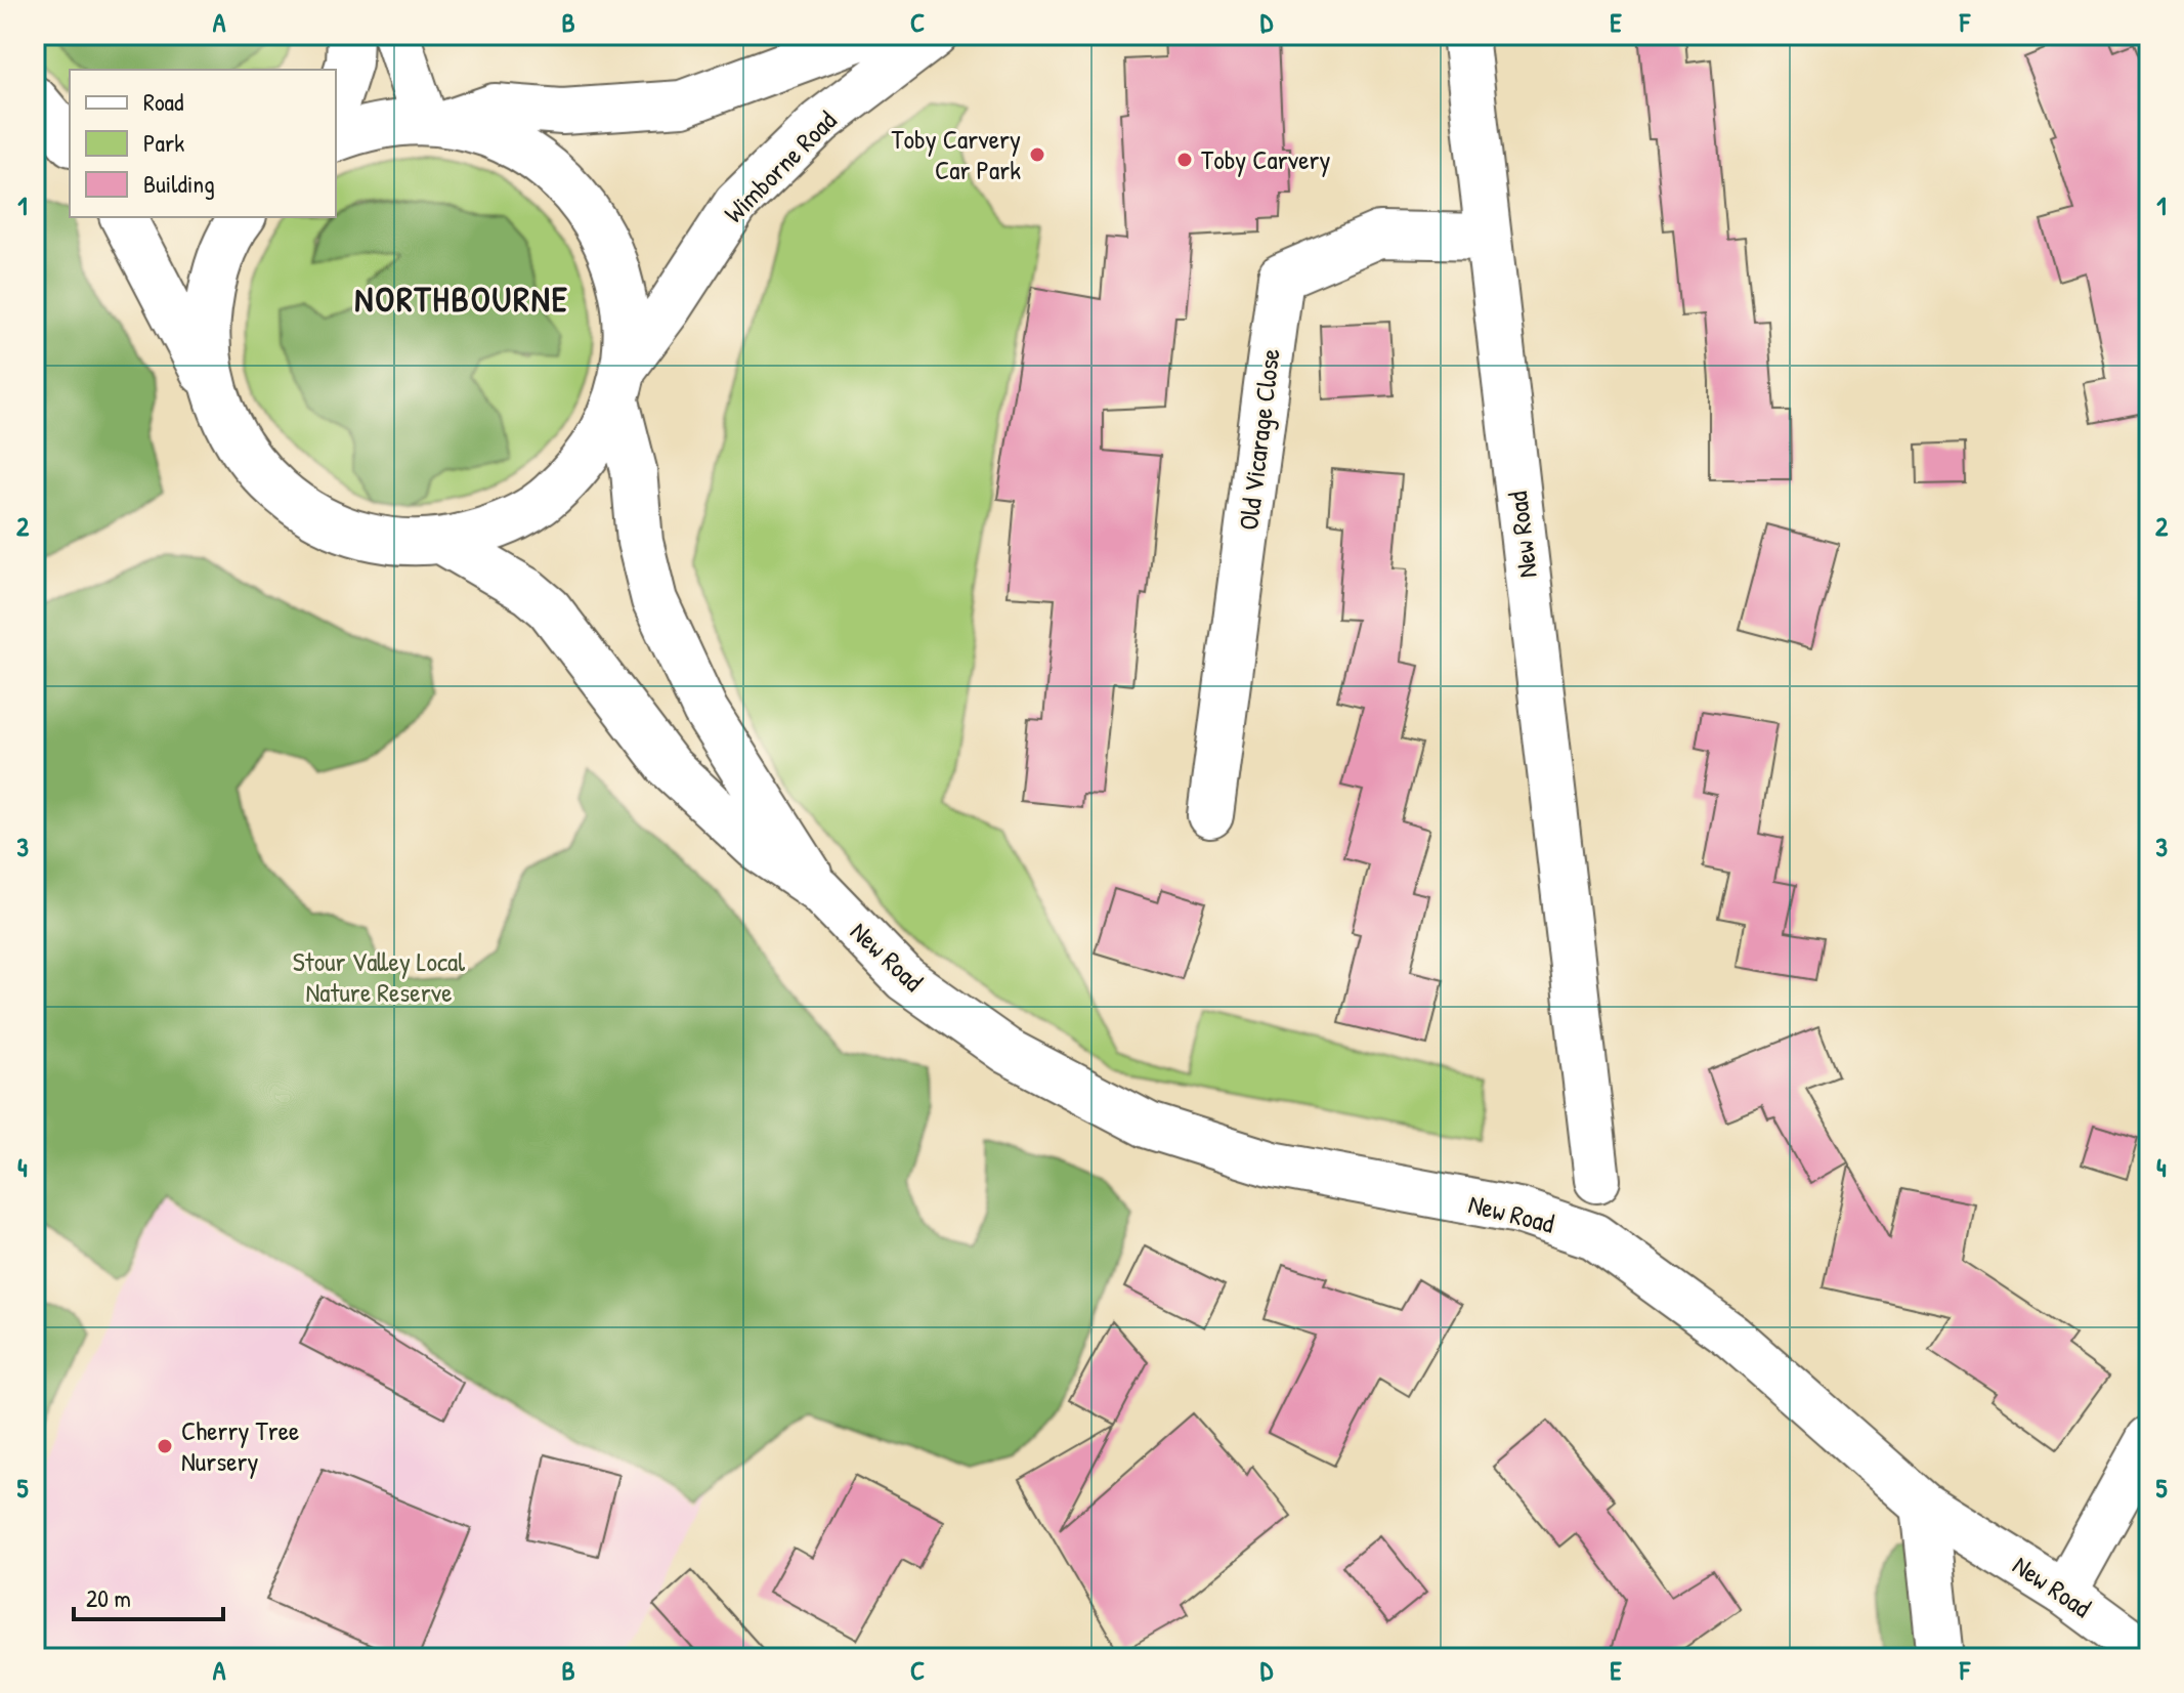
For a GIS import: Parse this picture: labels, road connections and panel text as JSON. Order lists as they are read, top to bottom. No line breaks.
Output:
{"streets":{"main road":["Wimborne Road","Old Vicarage Close","New Road"]},"crossings":[["Wimborne Road","New Road"],["Old Vicarage Close","New Road"]],"districts":["NORTHBOURNE"],"parks":["Stour Valley Local Nature Reserve"],"places":["Toby Carvery Car Park","Toby Carvery","Cherry Tree Nursery"],"legend":["Road","Park","Building"],"scale_bar":"20 m","grid":{"columns":["A","B","C","D","E","F"],"rows":["1","2","3","4","5"]}}
